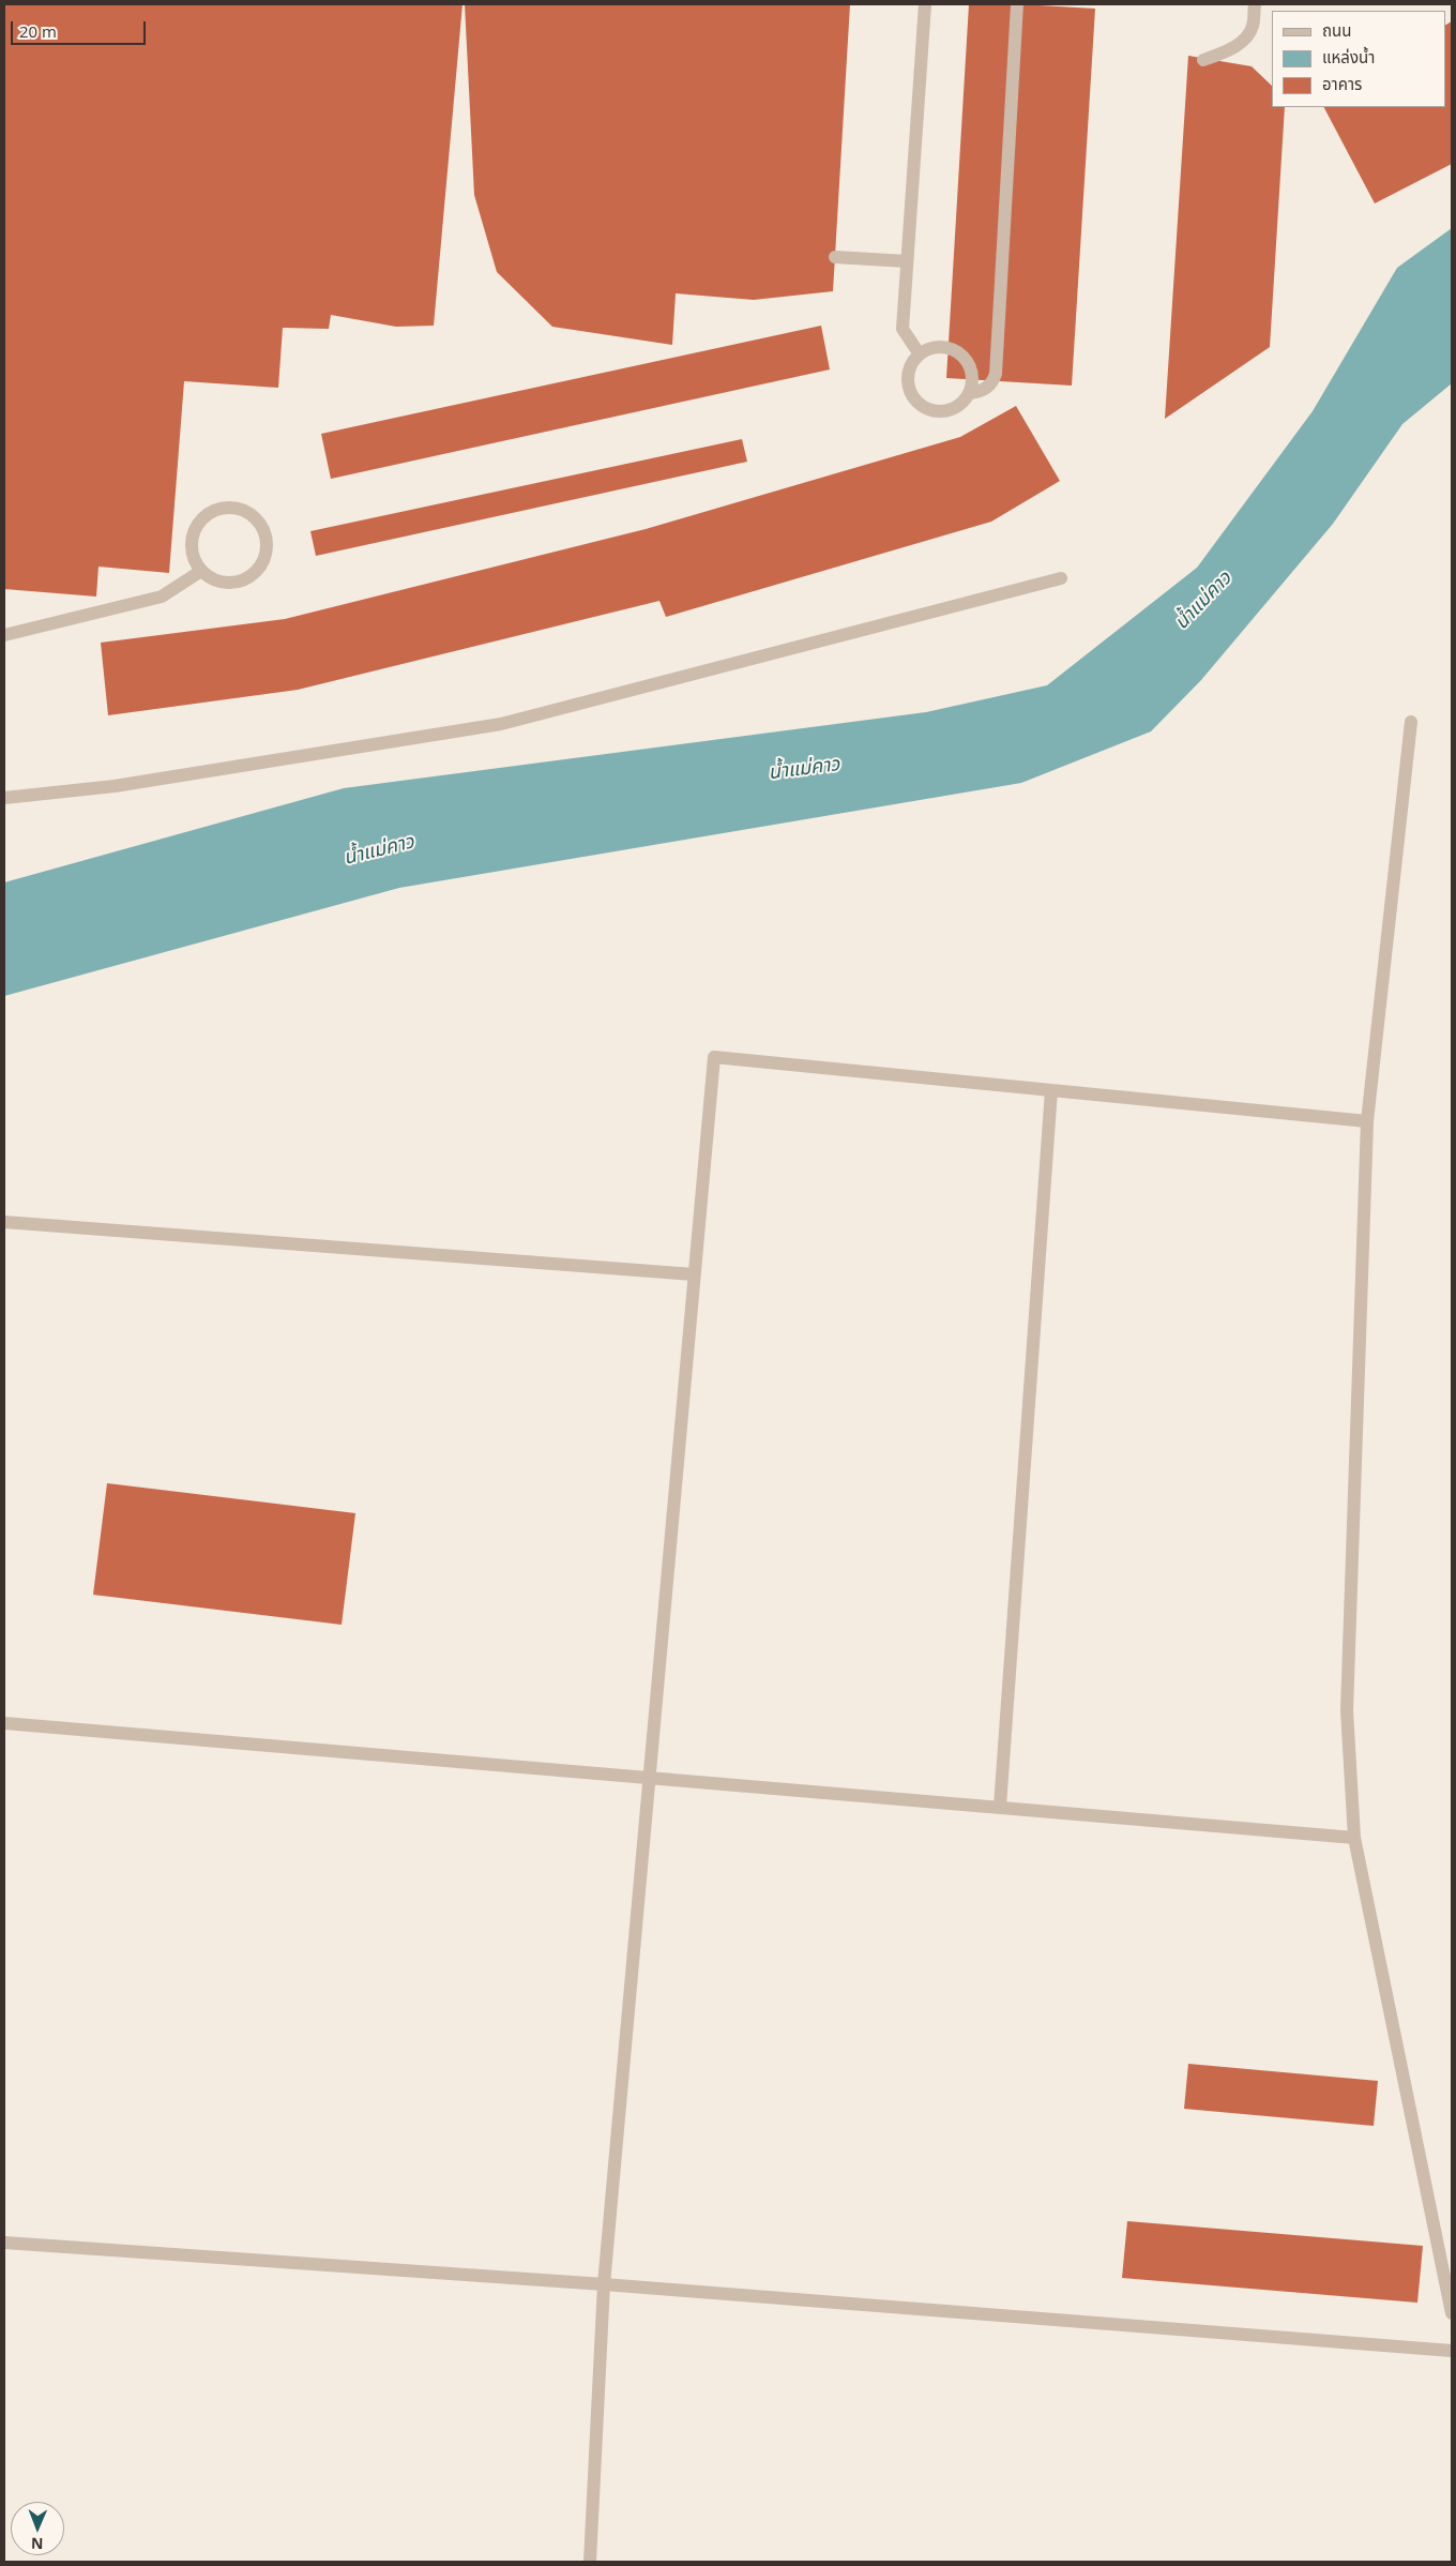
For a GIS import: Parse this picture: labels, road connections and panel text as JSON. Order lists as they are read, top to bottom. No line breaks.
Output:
{"water":["น้ำแม่คาว"],"legend":["ถนน","แหล่งน้ำ","อาคาร"],"scale_bar":"20 m","north":"bottom"}
